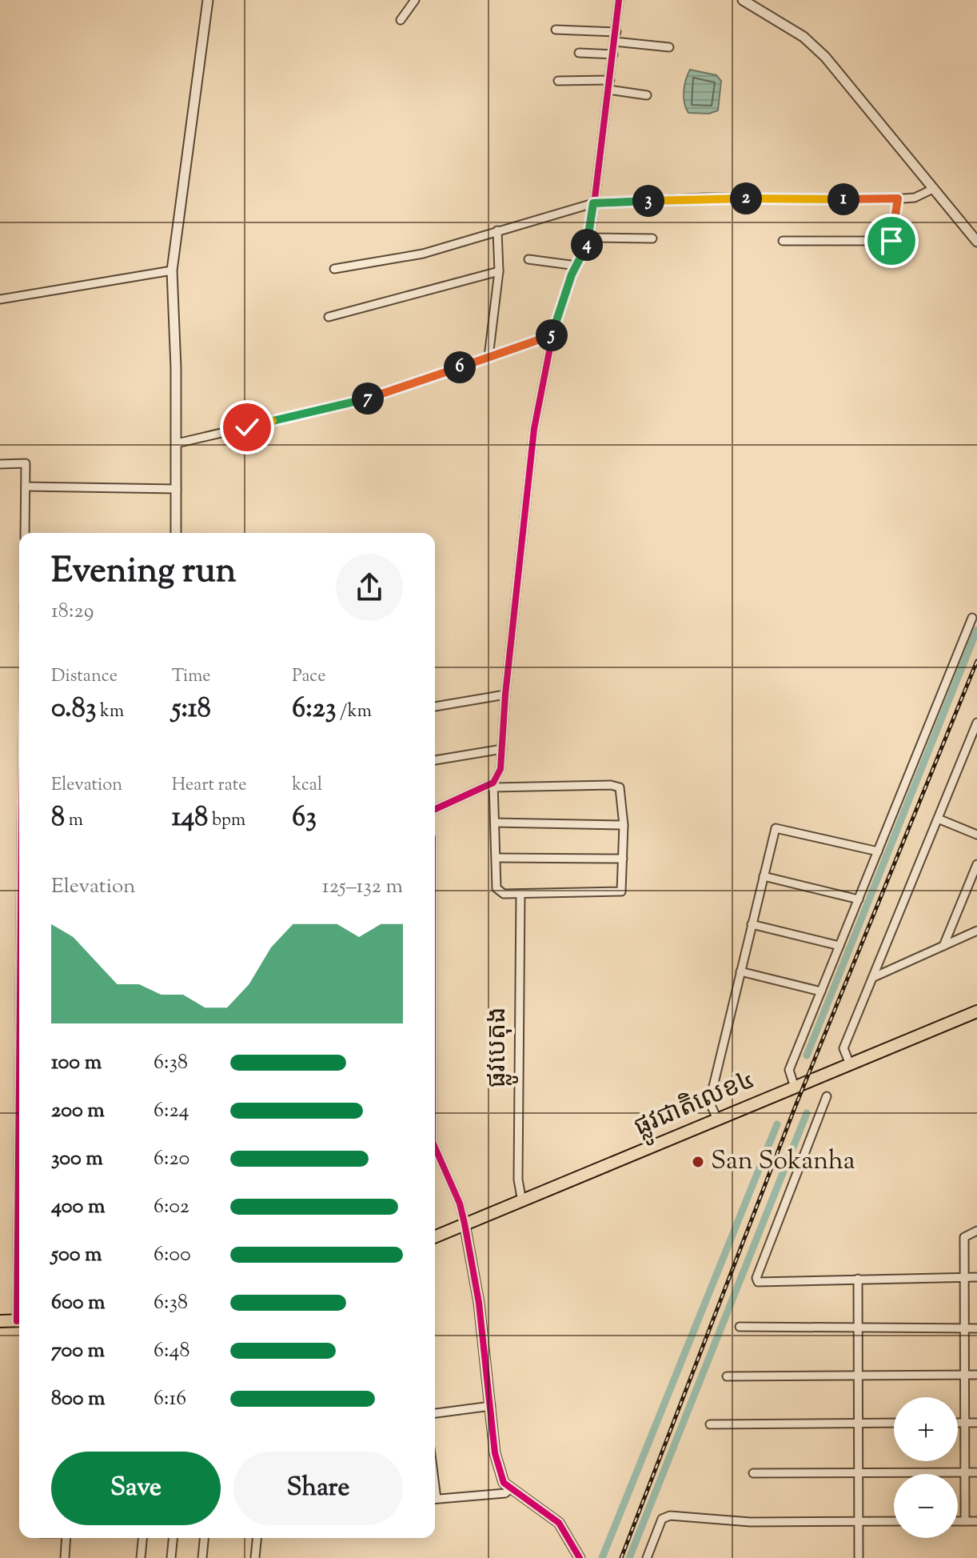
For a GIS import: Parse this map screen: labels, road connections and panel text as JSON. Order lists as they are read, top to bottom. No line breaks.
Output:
{"streets":{"highway":["ផ្លូវជាតិលេខ៤"],"street":["ផ្លូវបេតុង"]},"crossings":[["ផ្លូវបេតុង","ផ្លូវជាតិលេខ៤"]],"places":["San Sokanha"],"page":{"pins":["2","1","3","4","5","6","7"],"heading":["Evening run","18:29"],"stats":[["Distance","0.83 km"],["Time","5:18"],["Pace","6:23 /km"],["Elevation","8 m"],["Heart rate","148 bpm"],["kcal","63"]],"chart":["Elevation","125–132 m"],"list":[{"name":"100 m","note":"6:38"},{"name":"200 m","note":"6:24"},{"name":"300 m","note":"6:20"},{"name":"400 m","note":"6:02"},{"name":"500 m","note":"6:00"},{"name":"600 m","note":"6:38"},{"name":"700 m","note":"6:48"},{"name":"800 m","note":"6:16"}],"map_buttons":["+","−"],"buttons":["Save","Share"]}}
